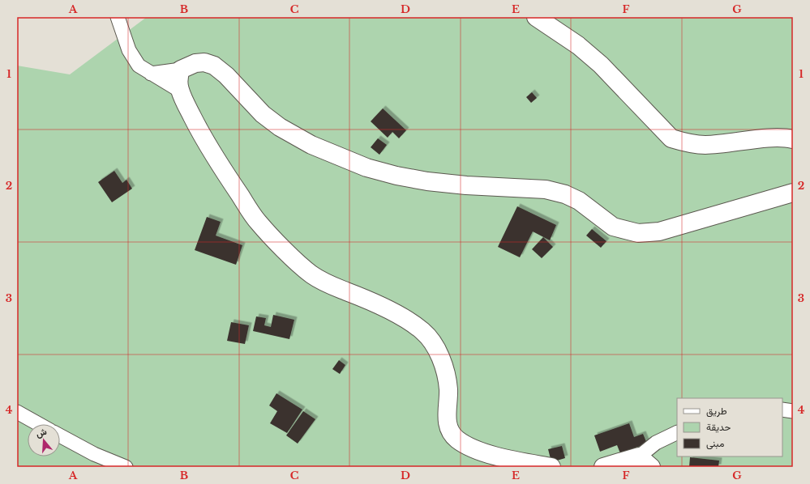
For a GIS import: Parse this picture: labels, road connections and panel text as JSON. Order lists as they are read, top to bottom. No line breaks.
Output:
{"legend":["طريق","حديقة","مبنى"],"north":"top","grid":{"columns":["A","B","C","D","E","F","G"],"rows":["1","2","3","4"]}}
